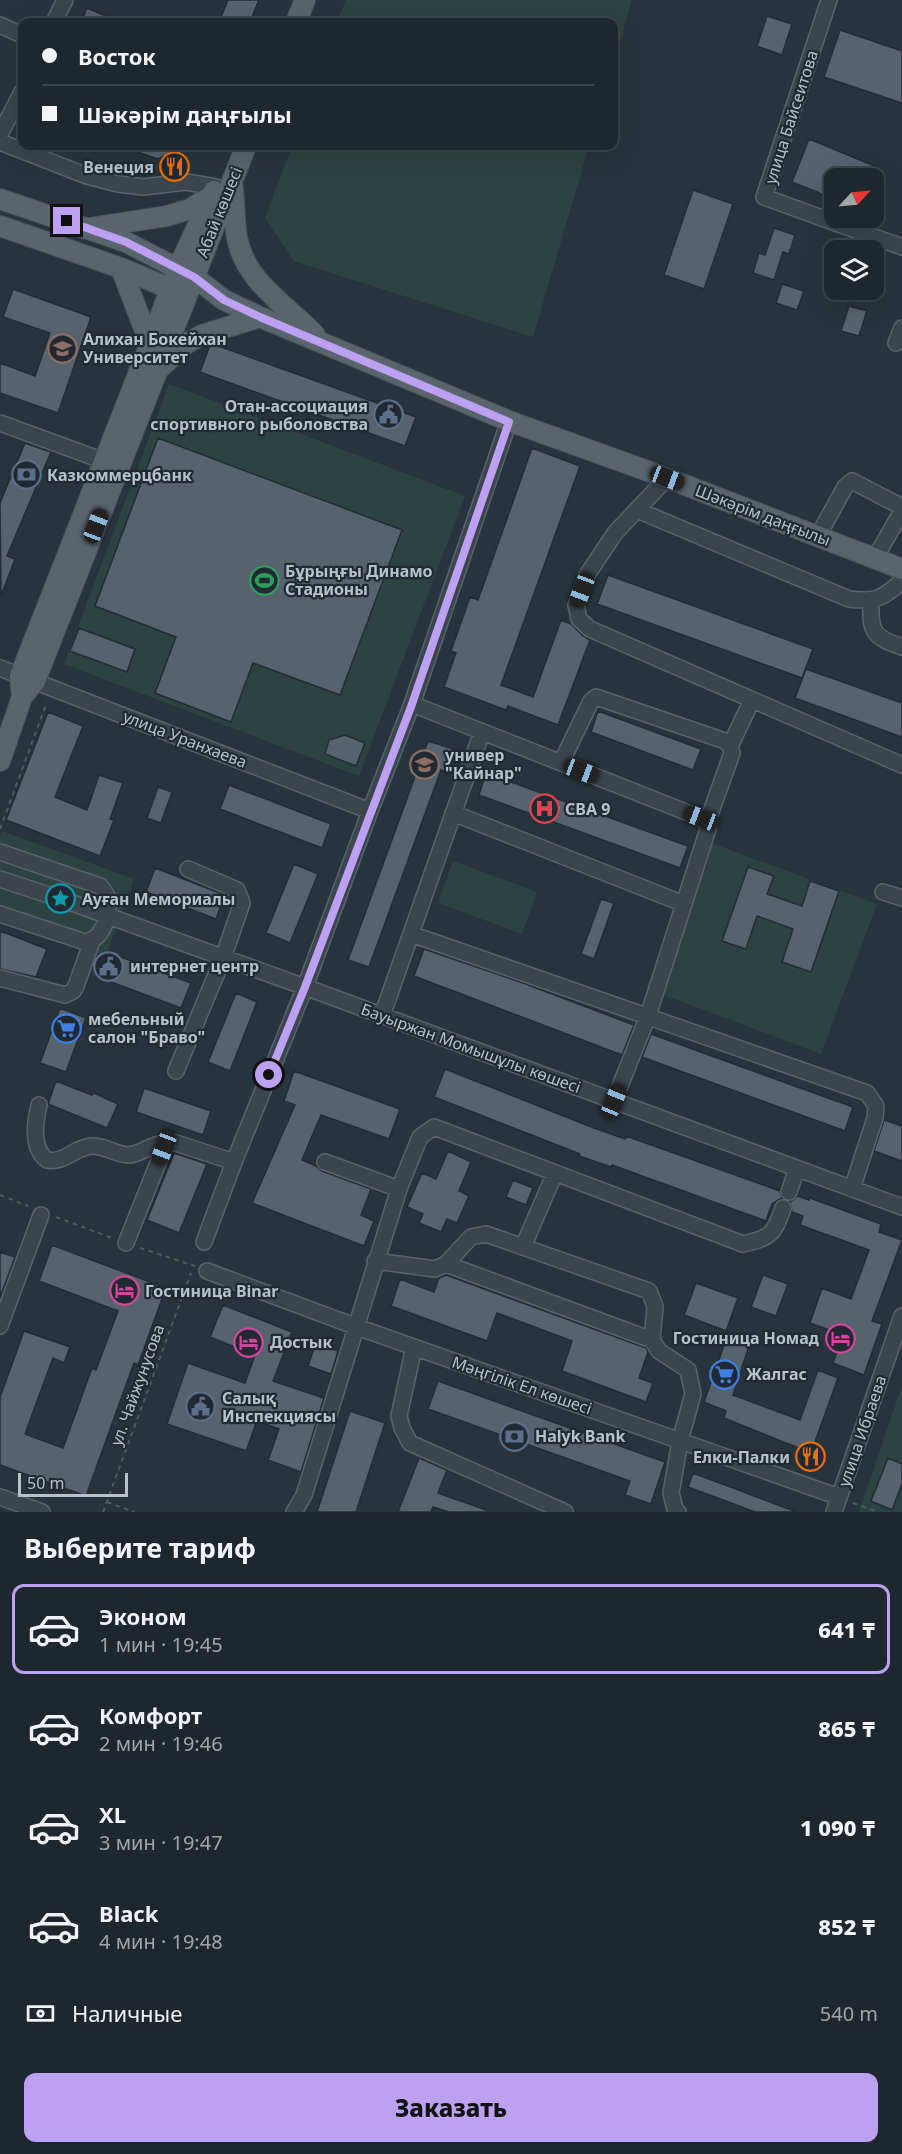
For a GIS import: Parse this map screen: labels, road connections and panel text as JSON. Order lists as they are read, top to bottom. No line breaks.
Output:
{"streets":{"main road":["Абай көшесі","Шәкәрім даңғылы"],"street":["улица Байсеитова","улица Уранхаева","Бауыржан Момышұлы көшесі","Мәңгілік Ел көшесі","улица Ибраева"],"path":["ул. Чайжунусова"]},"crossings":[["Абай көшесі","Шәкәрім даңғылы"],["Абай көшесі","улица Уранхаева"],["ул. Чайжунусова","Мәңгілік Ел көшесі"],["Мәңгілік Ел көшесі","улица Ибраева"]],"places":{"restaurant":["Венеция","Елки-Палки"],"school or university":["Алихан Бокейхан Университет","универ \"Кайнар\""],"public building":["Отан-ассоциация спортивного рыболовства","интернет центр","Салық Инспекциясы"],"bank":["Казкоммерцбанк","Halyk Bank"],"sports":["Бұрыңғы Динамо Стадионы"],"hospital":["СВА 9"],"place":["Ауған Мемориалы"],"supermarket":["мебельный салон \"Браво\"","Жалгас"],"hotel":["Гостиница Binar","Гостиница Номад","Достык"]},"scale_bar":"50 m","north":"top right","page":{"banner":["Восток","Шәкәрім даңғылы"],"scale":"50 m","heading":"Выберите тариф","list":[{"name":"Эконом","note":"1 мин · 19:45","value":"641 ₸"},{"name":"Комфорт","note":"2 мин · 19:46","value":"865 ₸"},{"name":"XL","note":"3 мин · 19:47","value":"1 090 ₸"},{"name":"Black","note":"4 мин · 19:48","value":"852 ₸"}],"pay":["Наличные","540 m"],"buttons":"Заказать"}}
